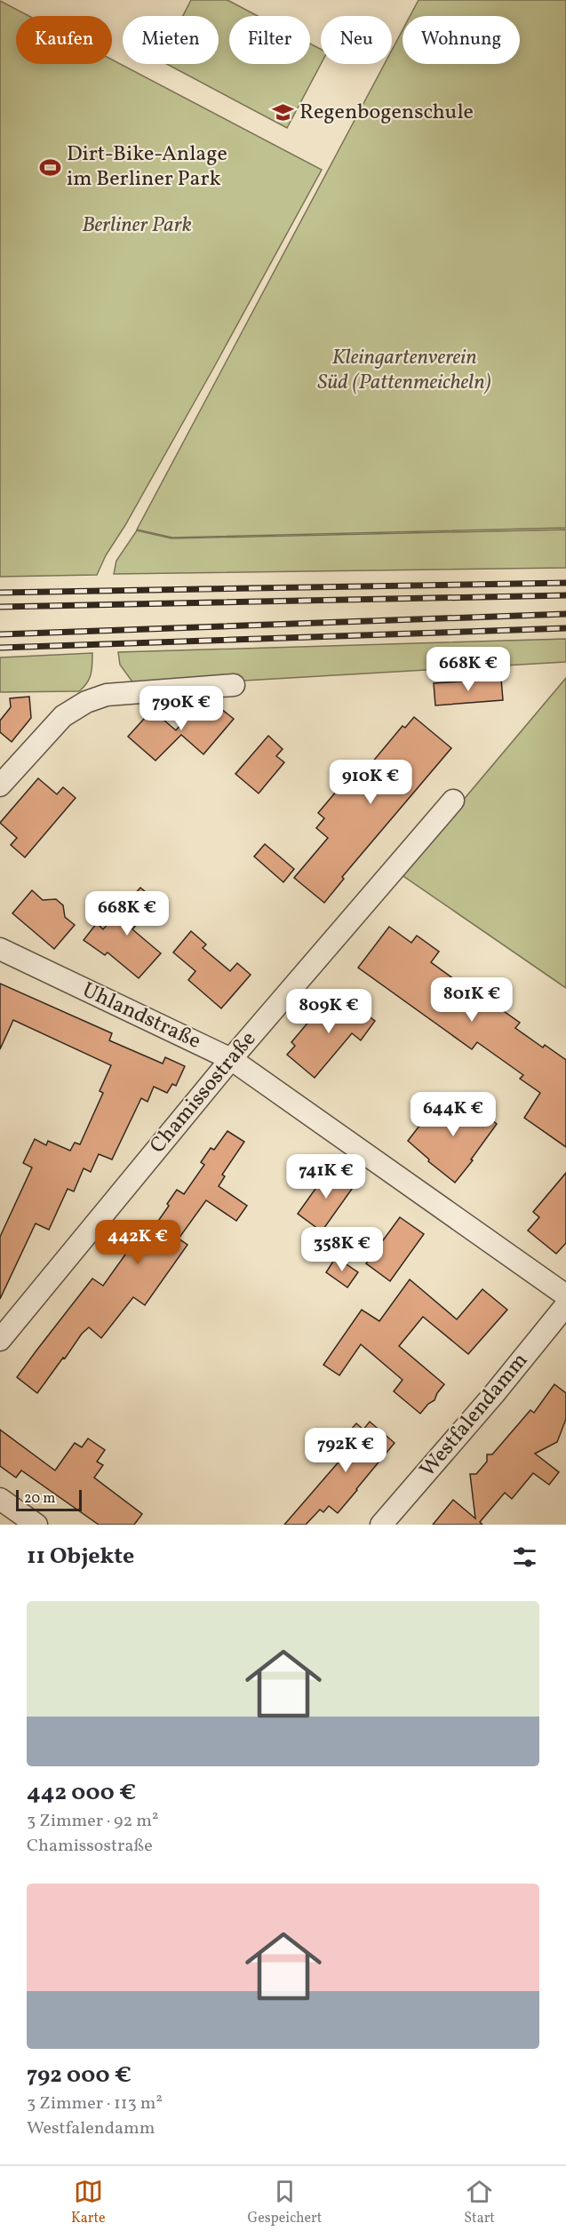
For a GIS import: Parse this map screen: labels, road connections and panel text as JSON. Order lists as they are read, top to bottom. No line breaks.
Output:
{"streets":{"street":["Uhlandstraße","Chamissostraße","Westfalendamm"]},"crossings":[["Uhlandstraße","Chamissostraße"]],"parks":["Berliner Park","Kleingartenverein Süd (Pattenmeicheln)"],"places":{"school or university":["Regenbogenschule"],"sports":["Dirt-Bike-Anlage im Berliner Park"]},"scale_bar":"20 m","page":{"chip":["Kaufen","Mieten","Filter","Neu","Wohnung"],"price":["668K €","790K €","910K €","668K €","801K €","809K €","644K €","741K €","442K €","358K €","792K €"],"scale":"20 m","heading":"11 Objekte","list":[{"name":"442 000 €","note":"3 Zimmer · 92 m² · Chamissostraße"},{"name":"792 000 €","note":"3 Zimmer · 113 m² · Westfalendamm"}],"tabs":["Karte","Gespeichert","Start"]}}
